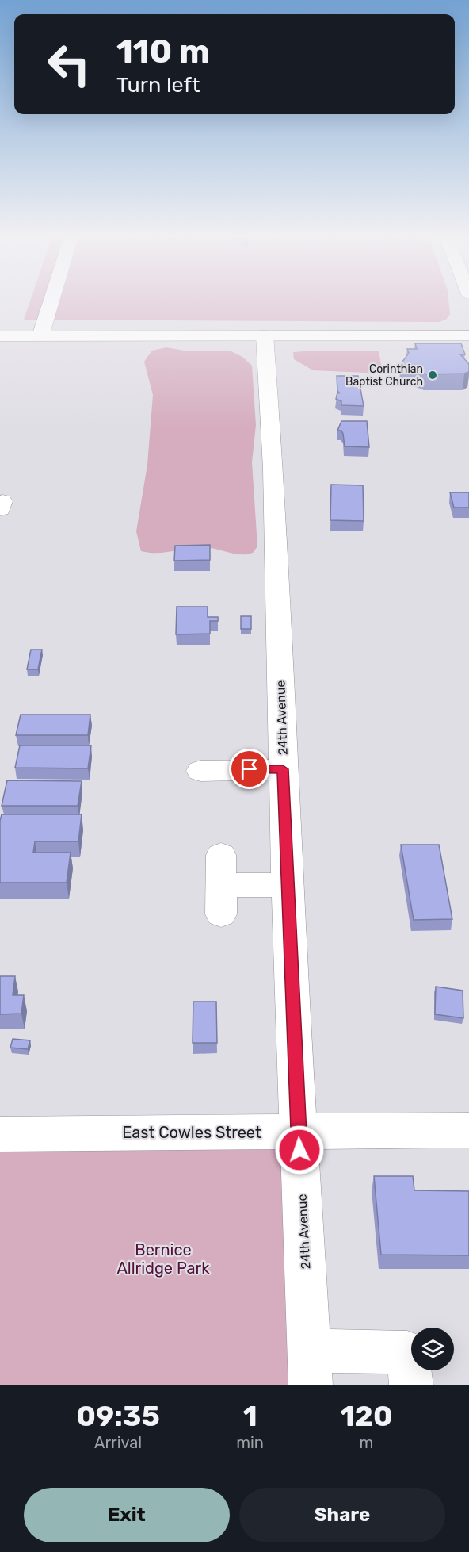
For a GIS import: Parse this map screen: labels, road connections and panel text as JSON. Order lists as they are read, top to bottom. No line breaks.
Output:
{"streets":{"street":["24th Avenue","East Cowles Street"]},"crossings":[["24th Avenue","East Cowles Street"]],"parks":["Bernice Allridge Park"],"places":["Corinthian Baptist Church"],"page":{"turn":["110 m","Turn left"],"eta":["09:35","Arrival","1","min","120","m"],"buttons":["Exit","Share"]}}
